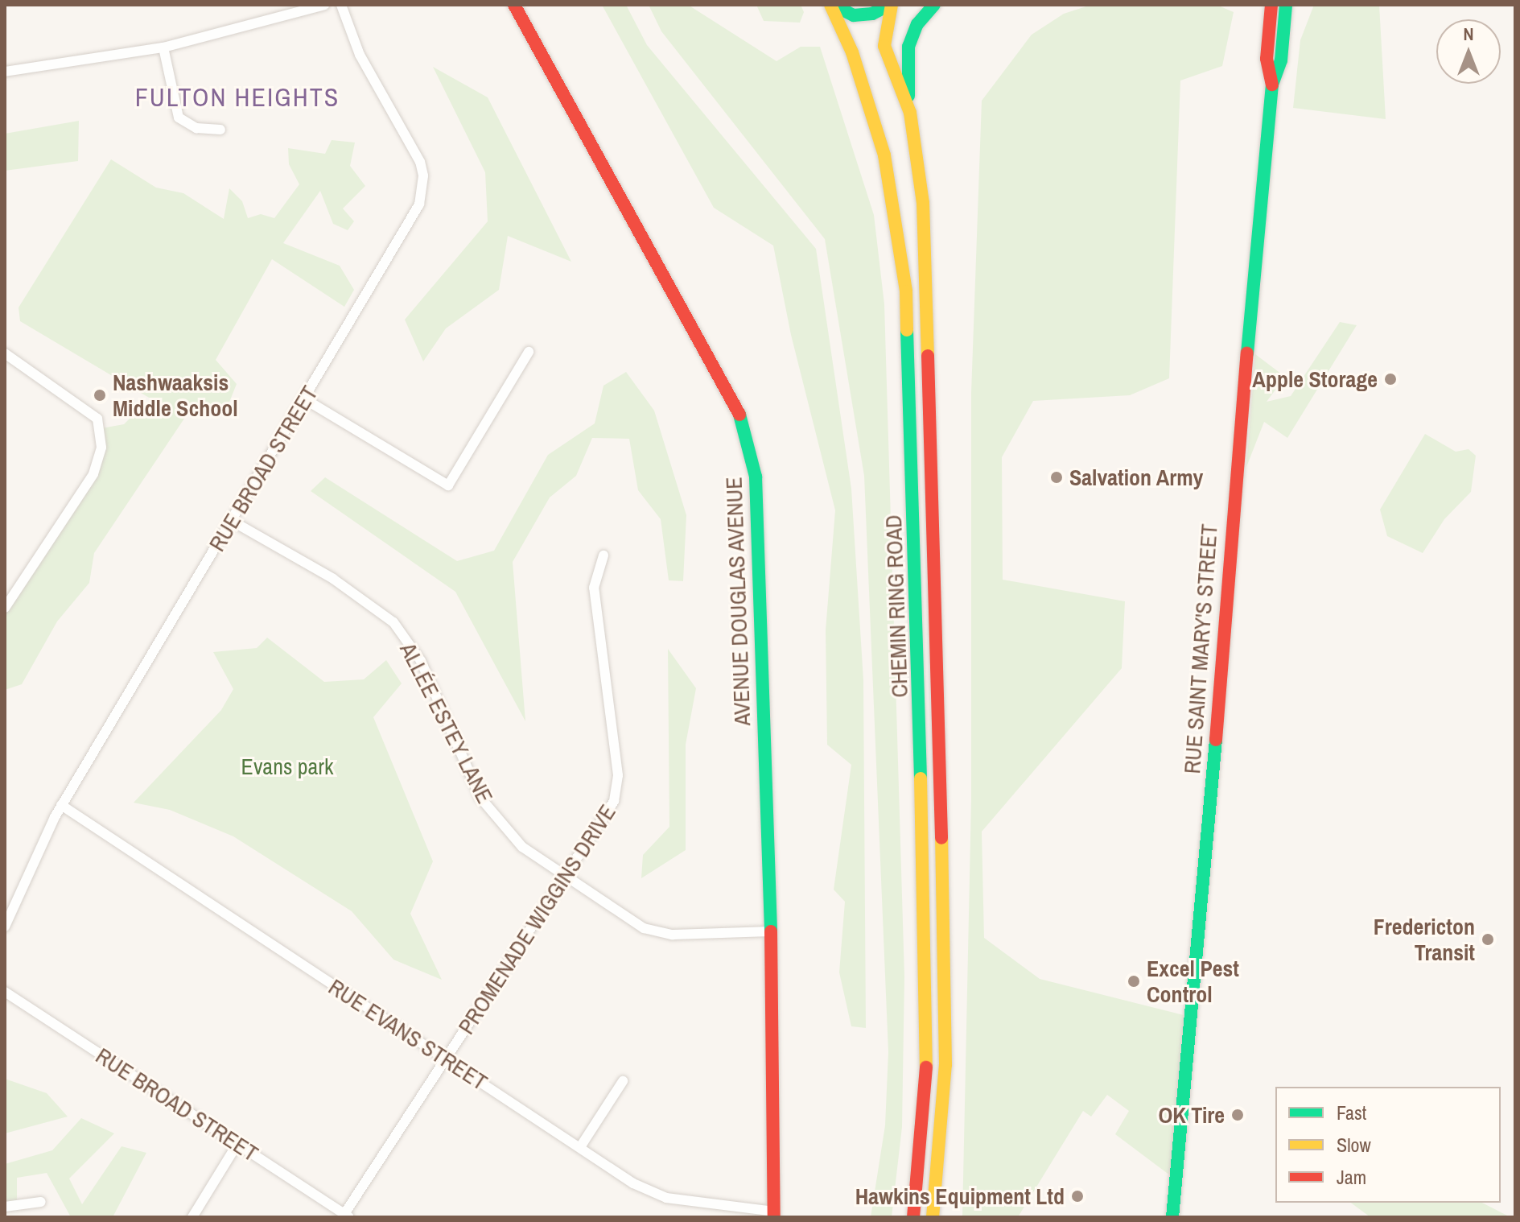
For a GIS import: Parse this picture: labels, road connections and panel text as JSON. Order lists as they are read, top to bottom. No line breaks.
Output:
{"streets":{"main road":["AVENUE DOUGLAS AVENUE","CHEMIN RING ROAD","RUE SAINT MARY'S STREET"],"street":["RUE BROAD STREET","ALLÉE ESTEY LANE","PROMENADE WIGGINS DRIVE","RUE EVANS STREET"]},"crossings":[["RUE BROAD STREET","ALLÉE ESTEY LANE"],["RUE BROAD STREET","PROMENADE WIGGINS DRIVE"],["RUE BROAD STREET","RUE EVANS STREET"],["AVENUE DOUGLAS AVENUE","ALLÉE ESTEY LANE"],["AVENUE DOUGLAS AVENUE","RUE EVANS STREET"],["ALLÉE ESTEY LANE","PROMENADE WIGGINS DRIVE"],["PROMENADE WIGGINS DRIVE","RUE EVANS STREET"]],"districts":["FULTON HEIGHTS"],"parks":["Evans park"],"places":["Apple Storage","Nashwaaksis Middle School","Salvation Army","Fredericton Transit","Excel Pest Control","OK Tire","Hawkins Equipment Ltd"],"legend":["Fast","Slow","Jam"],"north":"top"}
